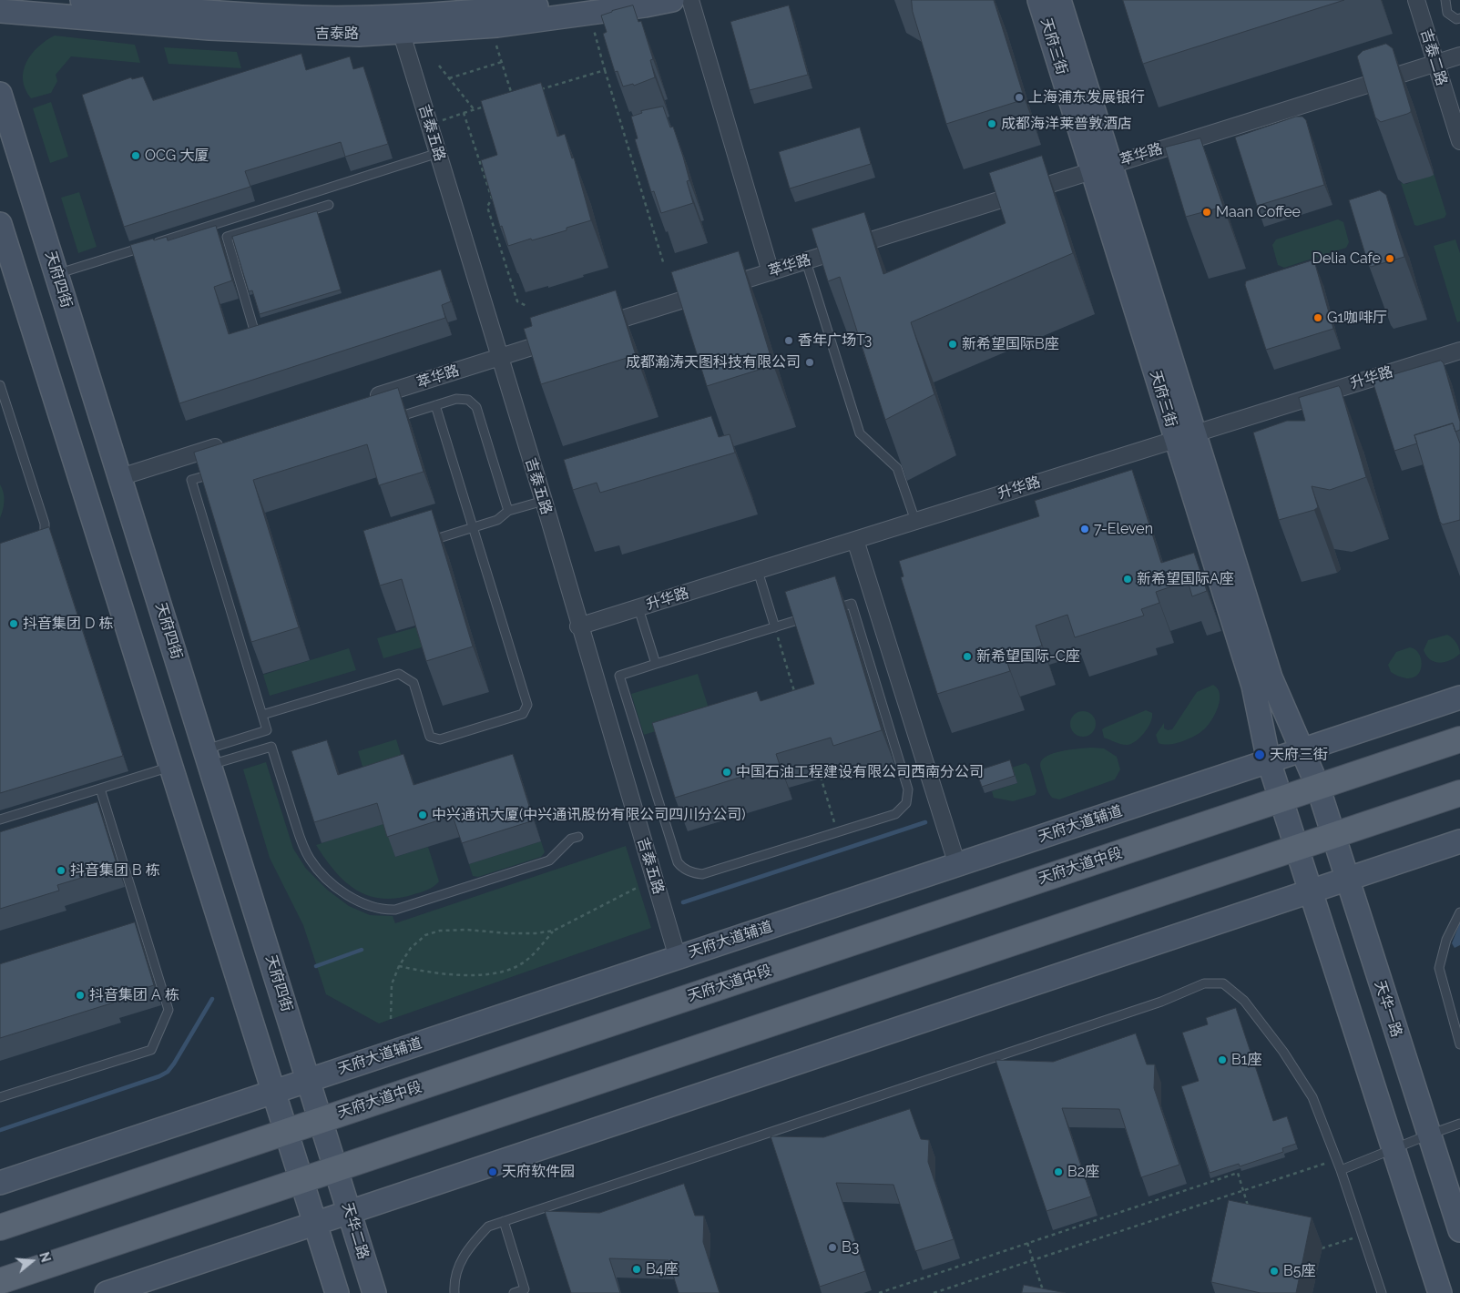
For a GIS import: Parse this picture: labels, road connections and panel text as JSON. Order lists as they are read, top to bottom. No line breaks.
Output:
{"streets":{"main road":["天府大道中段"],"street":["吉泰路","天府三街","吉泰二路","吉泰五路","萃华路","天府四街","升华路","天府大道辅道","天华一路","天华二路"]},"crossings":[["吉泰路","吉泰五路"],["天府三街","萃华路"],["天府三街","升华路"],["天府三街","天府大道辅道"],["天府三街","天府大道中段"],["天府三街","天华一路"],["吉泰二路","萃华路"],["吉泰五路","萃华路"],["吉泰五路","升华路"],["吉泰五路","天府大道辅道"],["天府四街","天府大道辅道"],["天府四街","天府大道中段"],["天府四街","天华二路"],["天府大道中段","天华一路"]],"places":["上海浦东发展银行","成都海洋莱普敦酒店","OCG 大厦","Maan Coffee","Delia Cafe","G1咖啡厅","香年广场T3","新希望国际B座","成都瀚涛天图科技有限公司","7-Eleven","新希望国际A座","抖音集团 D 栋","新希望国际-C座","天府三街","中国石油工程建设有限公司西南分公司","中兴通讯大厦(中兴通讯股份有限公司四川分公司)","抖音集团 B 栋","抖音集团 A 栋","B1座","天府软件园","B2座","B3","B4座","B5座"],"north":"right"}
